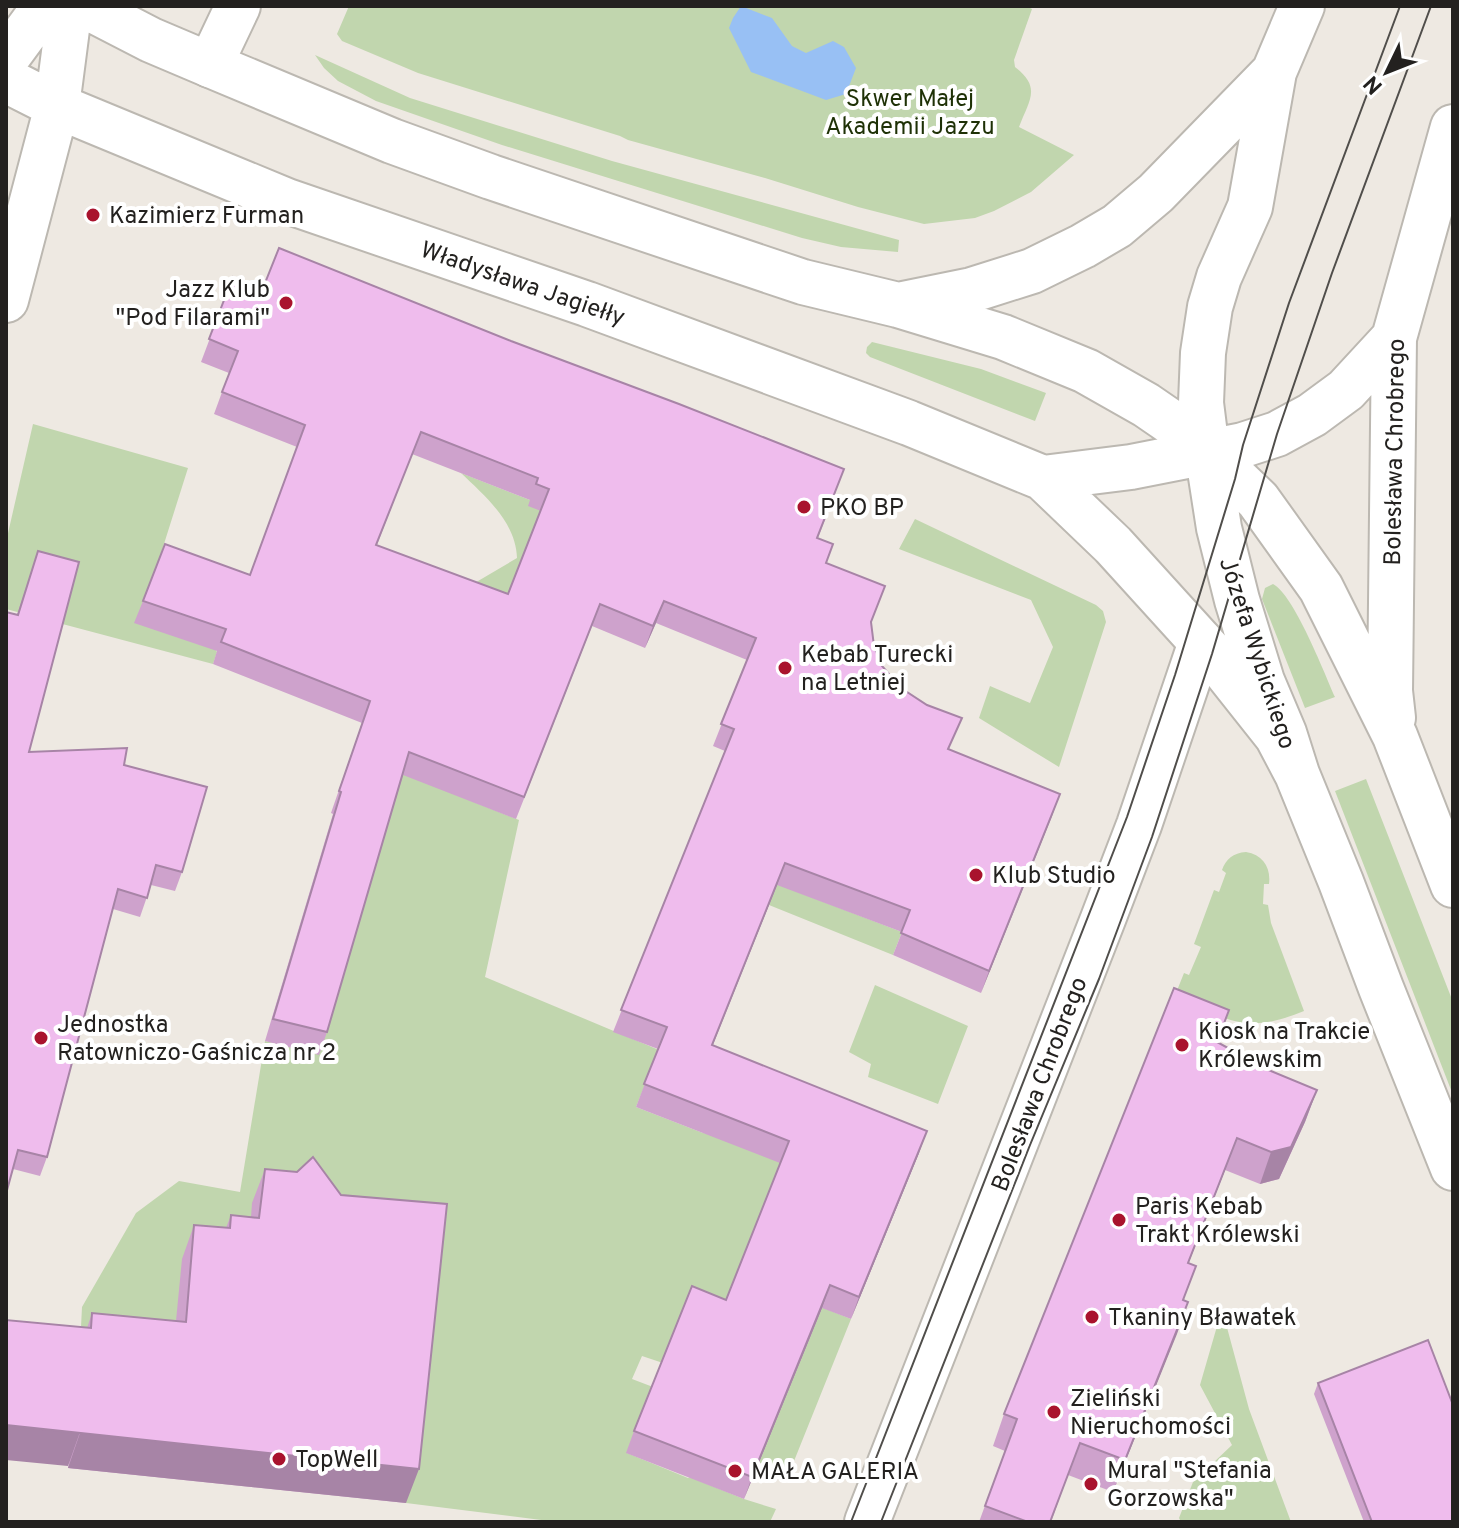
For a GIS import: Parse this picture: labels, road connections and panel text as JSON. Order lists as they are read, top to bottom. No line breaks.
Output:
{"streets":{"main road":["Władysława Jagiełły","Bolesława Chrobrego","Józefa Wybickiego"]},"parks":["Skwer Małej Akademii Jazzu"],"places":["Kazimierz Furman","Jazz Klub \"Pod Filarami\"","PKO BP","Kebab Turecki na Letniej","Klub Studio","Jednostka Ratowniczo-Gaśnicza nr 2","Kiosk na Trakcie Królewskim","Paris Kebab Trakt Królewski","Tkaniny Bławatek","Zieliński Nieruchomości","TopWell","MAŁA GALERIA","Mural \"Stefania Gorzowska\""],"north":"bottom left"}
